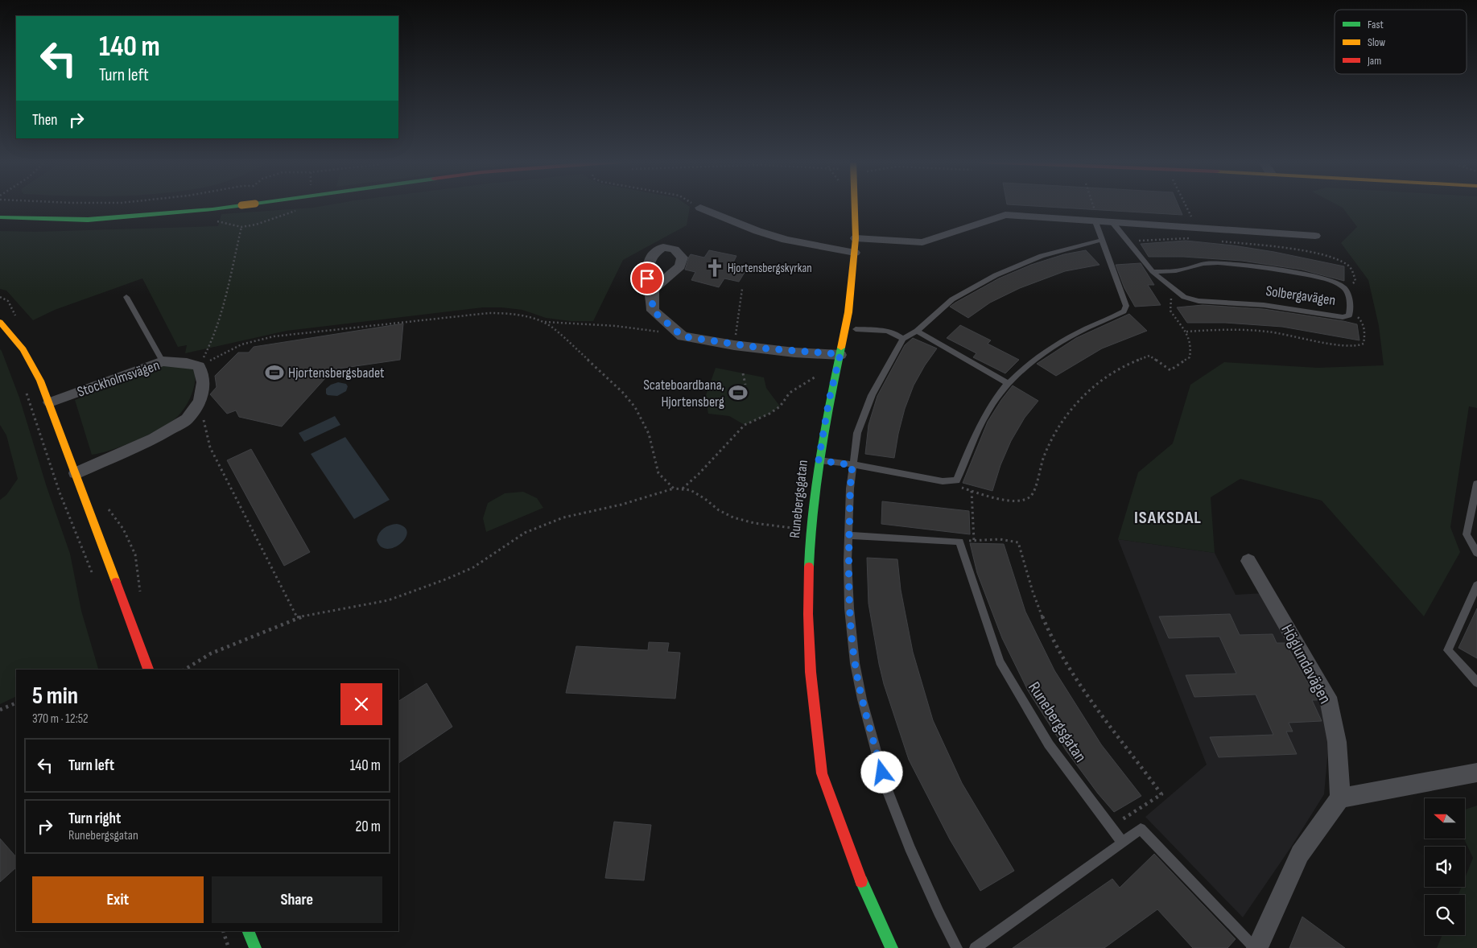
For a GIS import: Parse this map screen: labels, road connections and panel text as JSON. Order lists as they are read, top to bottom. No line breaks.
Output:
{"streets":{"main road":["Runebergsgatan"],"street":["Stockholmsvägen","Höglundavägen"],"lane":["Solbergavägen"]},"districts":["ISAKSDAL"],"places":{"church":["Hjortensbergskyrkan"],"sports":["Hjortensbergsbadet","Scateboardbana, Hjortensberg"]},"legend":["Fast","Slow","Jam"],"north":"left","page":{"turn":["140 m","Turn left"],"then":"Then","heading":["5 min","370 m · 12:52"],"list":[{"name":"Turn left","value":"140 m"},{"name":"Turn right","note":"Runebergsgatan","value":"20 m"}],"buttons":["Exit","Share"]}}
